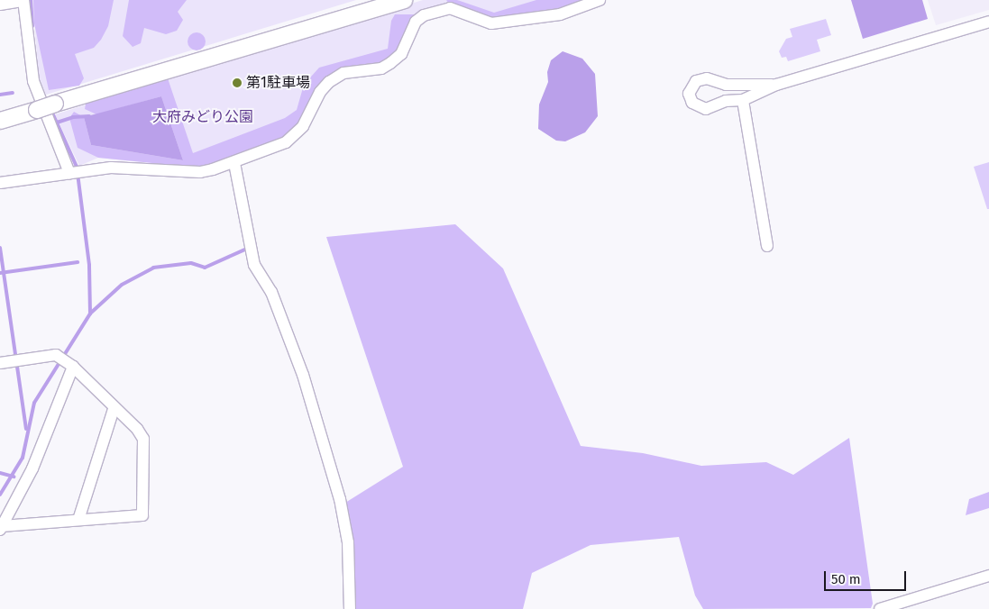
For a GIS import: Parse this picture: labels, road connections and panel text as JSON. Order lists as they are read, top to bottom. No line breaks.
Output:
{"parks":["大府みどり公園"],"places":["第1駐車場"],"scale_bar":"50 m"}
